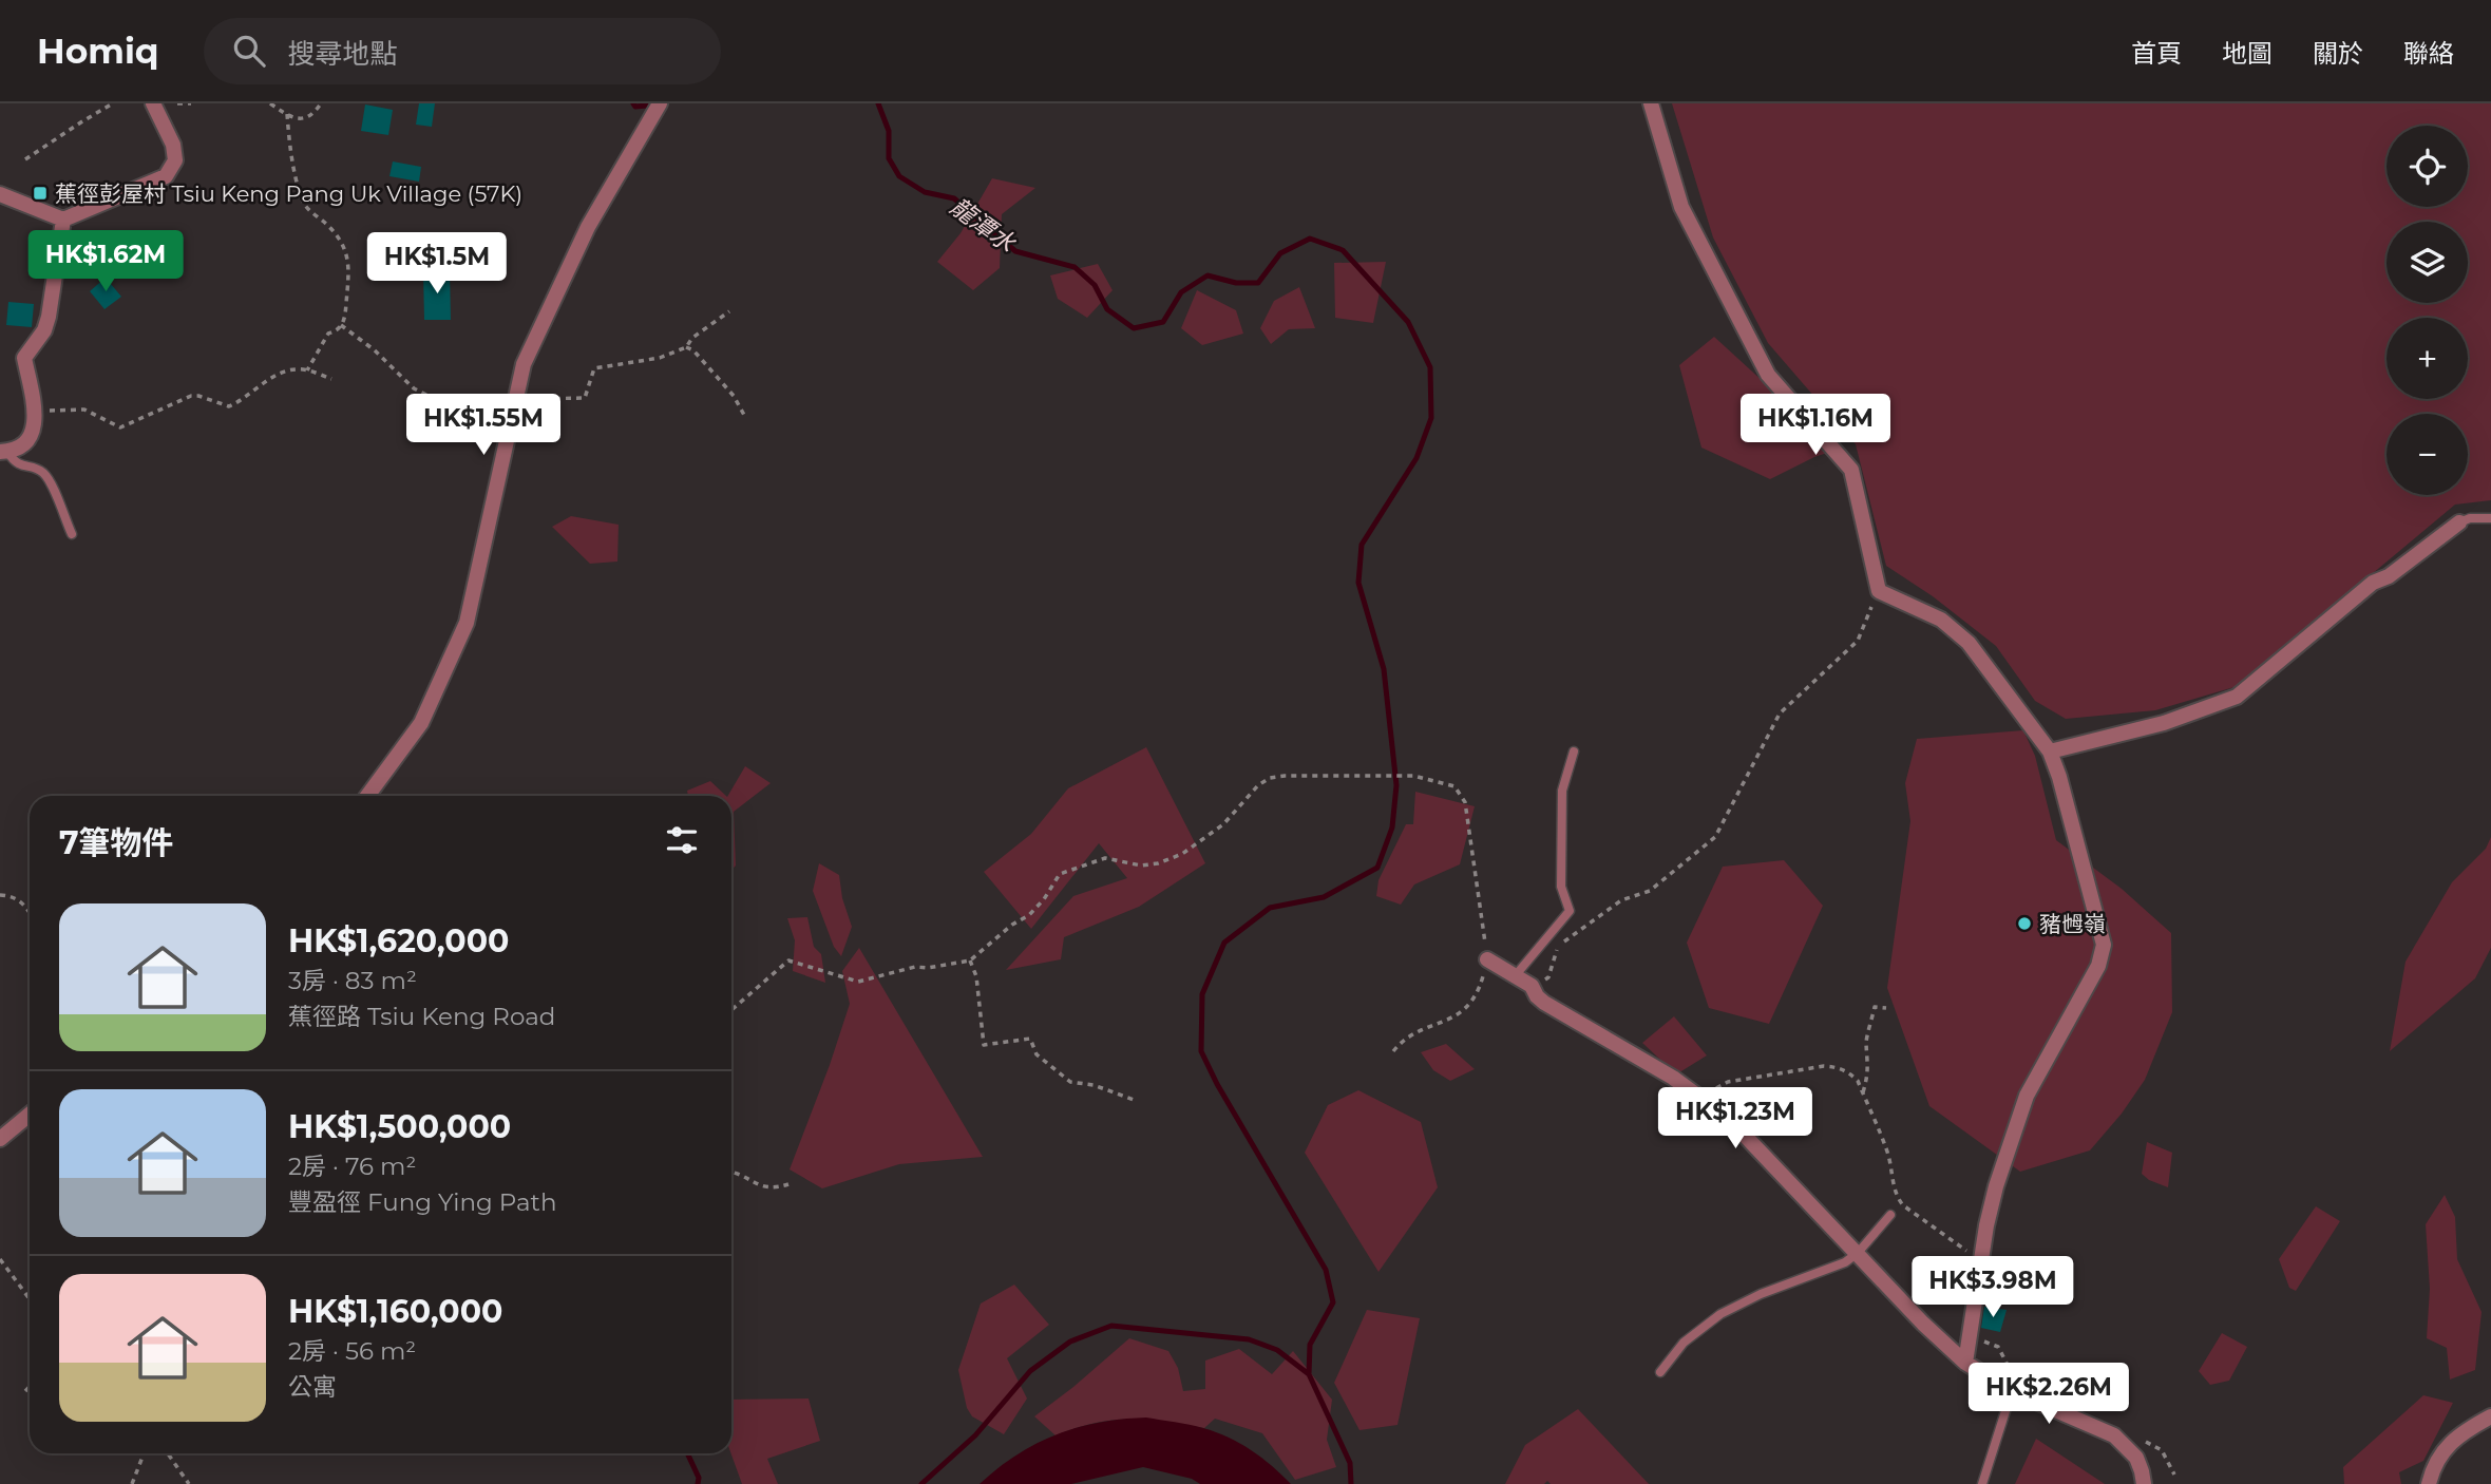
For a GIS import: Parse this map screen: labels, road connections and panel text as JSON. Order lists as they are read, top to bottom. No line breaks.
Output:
{"water":["龍潭水"],"places":{"transit":["蕉徑彭屋村 Tsiu Keng Pang Uk Village (57K)"],"other":["豬乸嶺"]},"page":{"header":"Homiq","search":"搜尋地點","nav":["首頁","地圖","關於","聯絡"],"map_buttons":["+","−"],"price":["HK$1.62M","HK$1.5M","HK$1.55M","HK$1.16M","HK$1.23M","HK$3.98M","HK$2.26M"],"heading":"7筆物件","list":[{"name":"HK$1,620,000","note":"3房 · 83 m² · 蕉徑路 Tsiu Keng Road"},{"name":"HK$1,500,000","note":"2房 · 76 m² · 豐盈徑 Fung Ying Path"},{"name":"HK$1,160,000","note":"2房 · 56 m² · 公寓"}]}}
